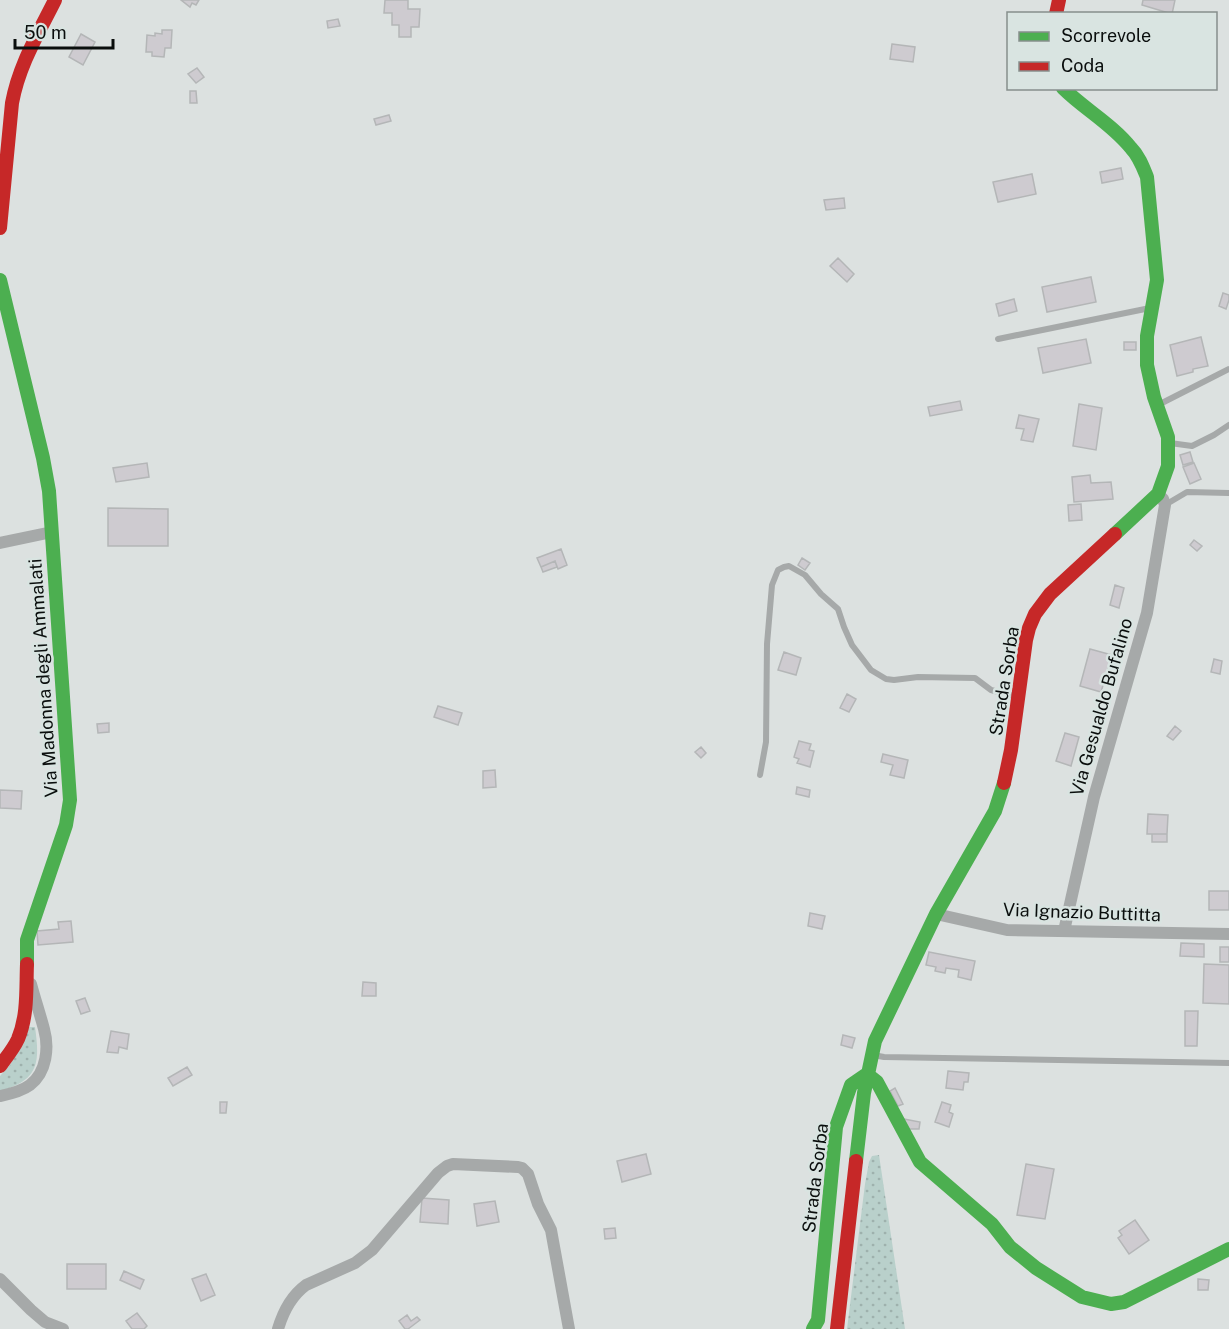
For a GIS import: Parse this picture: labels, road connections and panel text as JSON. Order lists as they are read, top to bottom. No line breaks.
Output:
{"streets":{"street":["Via Madonna degli Ammalati","Strada Sorba","Via Gesualdo Bufalino","Via Ignazio Buttitta"]},"crossings":[["Strada Sorba","Via Gesualdo Bufalino"],["Strada Sorba","Via Ignazio Buttitta"],["Via Gesualdo Bufalino","Via Ignazio Buttitta"]],"legend":["Scorrevole","Coda"],"scale_bar":"50 m"}
